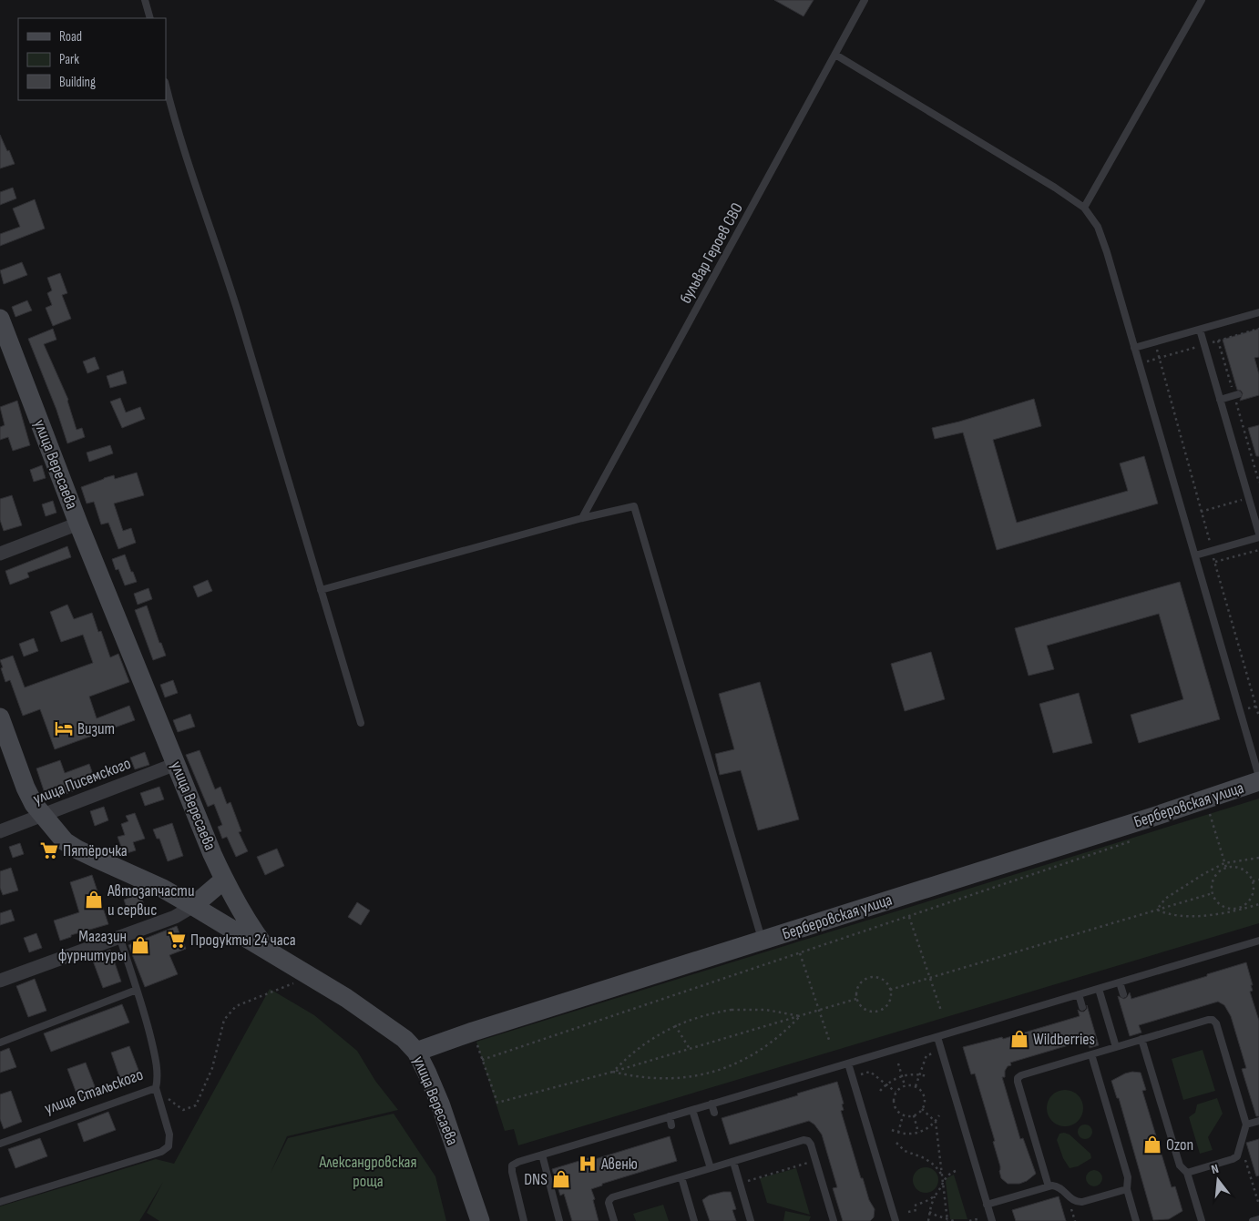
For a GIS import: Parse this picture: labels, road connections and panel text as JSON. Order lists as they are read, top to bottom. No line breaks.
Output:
{"streets":{"main road":["улица Вересаева","Берберовская улица"],"street":["улица Писемского"],"lane":["бульвар Героев СВО","улица Стальского"]},"crossings":[["улица Вересаева","улица Писемского"],["улица Вересаева","Берберовская улица"]],"parks":["Александровская роща"],"places":{"hotel":["Визит"],"supermarket":["Пятёрочка","Продукты 24 часа"],"shop":["Автозапчасти и сервис","Магазин фурнитуры","Wildberries","Ozon","DNS"],"hospital":["Авеню"]},"legend":["Road","Park","Building"],"north":"top"}
